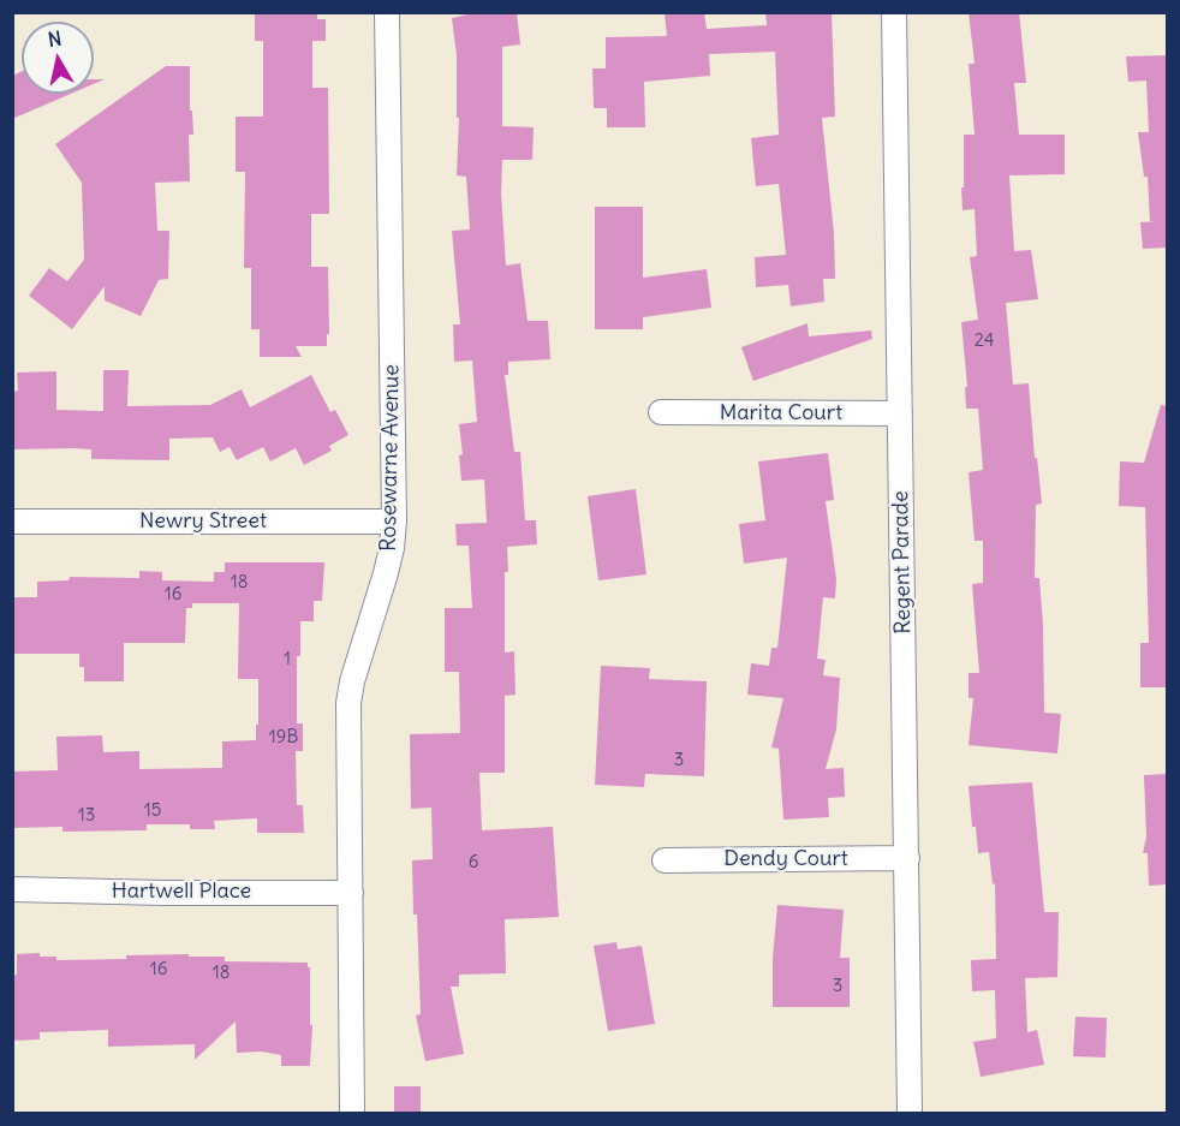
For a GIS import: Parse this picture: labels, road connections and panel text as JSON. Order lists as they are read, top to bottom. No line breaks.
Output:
{"streets":{"street":["Marita Court","Rosewarne Avenue","Newry Street","Regent Parade","Dendy Court","Hartwell Place"]},"crossings":[["Marita Court","Regent Parade"],["Rosewarne Avenue","Newry Street"],["Rosewarne Avenue","Hartwell Place"],["Regent Parade","Dendy Court"]],"house_numbers":["24","18","16","1","19B","3","15","13","6","16","18","3"],"north":"top"}
